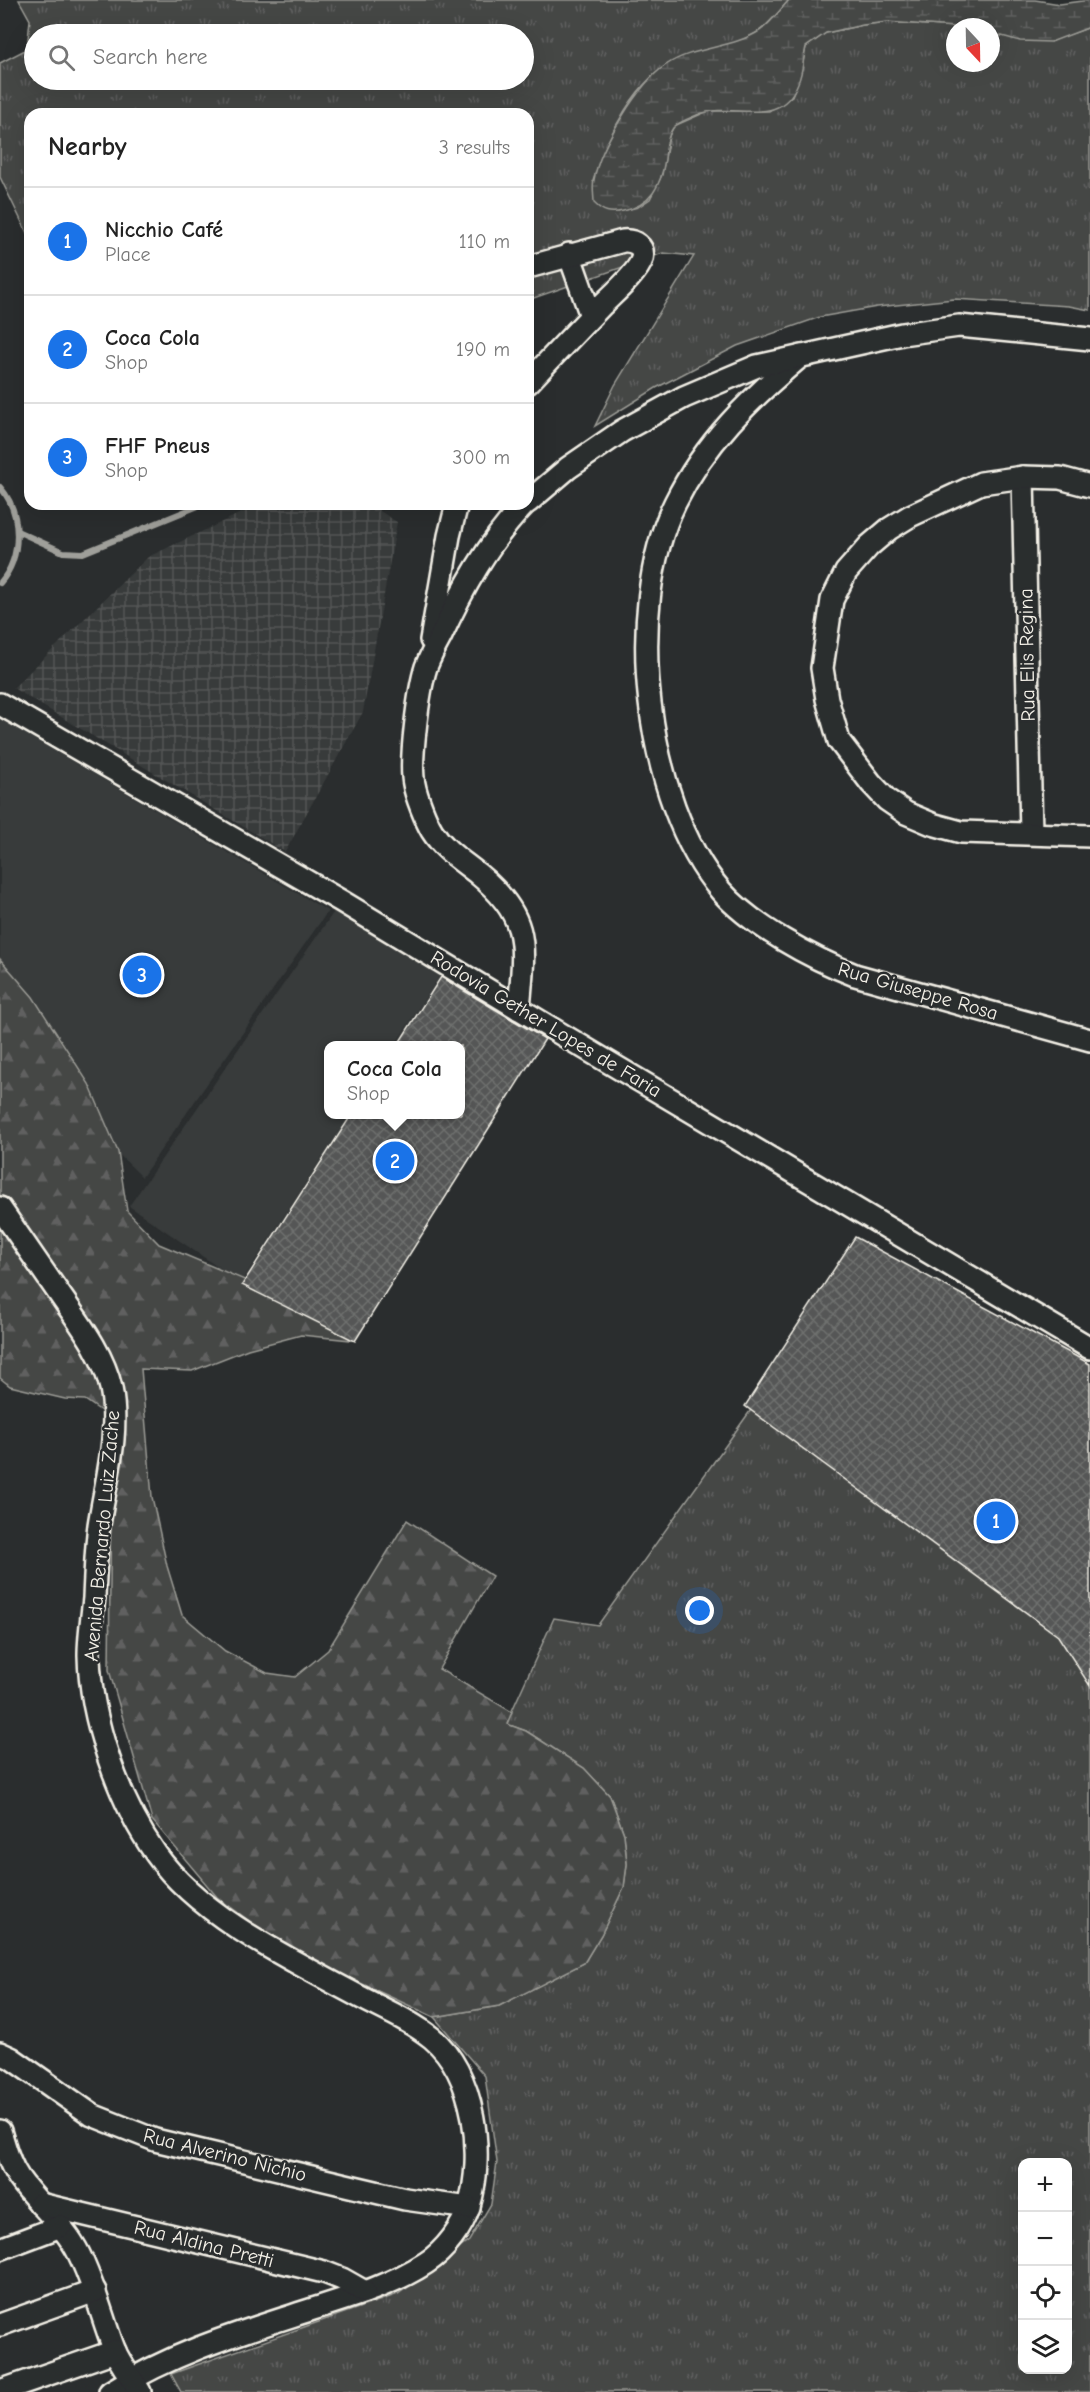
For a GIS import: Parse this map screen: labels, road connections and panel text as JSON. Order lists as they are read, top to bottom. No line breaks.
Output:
{"streets":{"street":["Rua Elis Regina","Rua Giuseppe Rosa","Rodovia Gether Lopes de Faria","Avenida Bernardo Luiz Zache","Rua Alverino Nichio","Rua Aldina Pretti"]},"crossings":[["Avenida Bernardo Luiz Zache","Rua Alverino Nichio"],["Avenida Bernardo Luiz Zache","Rua Aldina Pretti"]],"north":"bottom","page":{"search":"Search here","heading":["Nearby","3 results"],"list":[{"mark":"1","name":"Nicchio Café","note":"Place","value":"110 m"},{"mark":"2","name":"Coca Cola","note":"Shop","value":"190 m"},{"mark":"3","name":"FHF Pneus","note":"Shop","value":"300 m"}],"pins":["3","2","1"],"popup":["Coca Cola","Shop"],"map_buttons":["+","−"]}}
